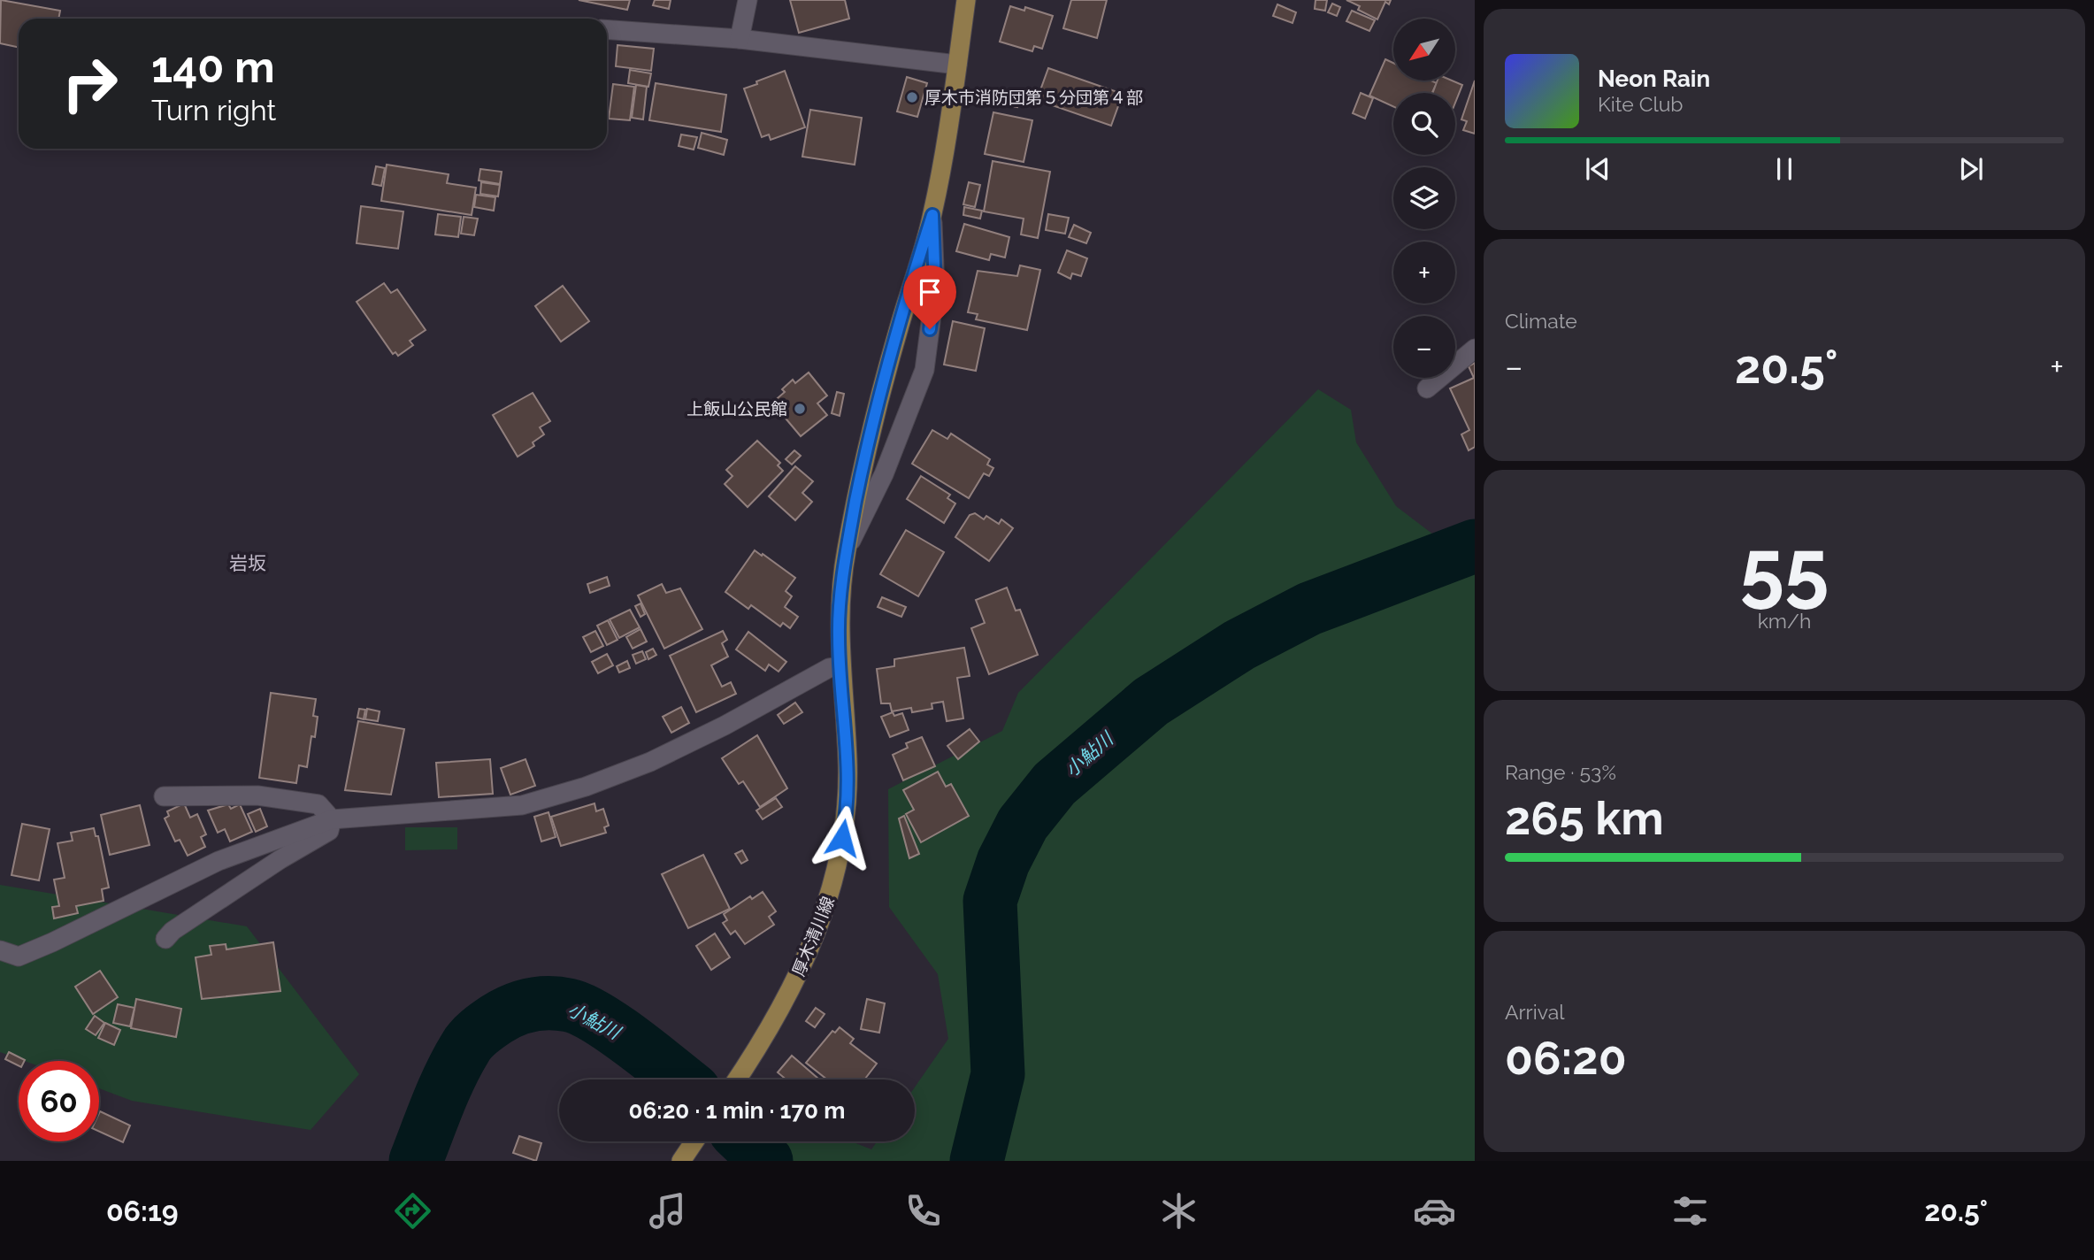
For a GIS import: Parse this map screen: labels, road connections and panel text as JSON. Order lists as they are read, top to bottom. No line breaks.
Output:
{"streets":{"main road":["厚木清川線"]},"districts":["岩坂"],"water":["小鮎川"],"places":["厚木市消防団第５分団第４部","上飯山公民館"],"north":"bottom left","page":{"map_buttons":["+","−"],"turn":["140 m","Turn right"],"song":["Neon Rain","Kite Club"],"tile":["Climate",["55","km/h"],["Range · 53%","265 km"],["Arrival","06:20"]],"heat":["−","20.5°","+"],"limit":"60","trip":"06:20 · 1 min · 170 m","tabs":["06:19","20.5°"]}}
